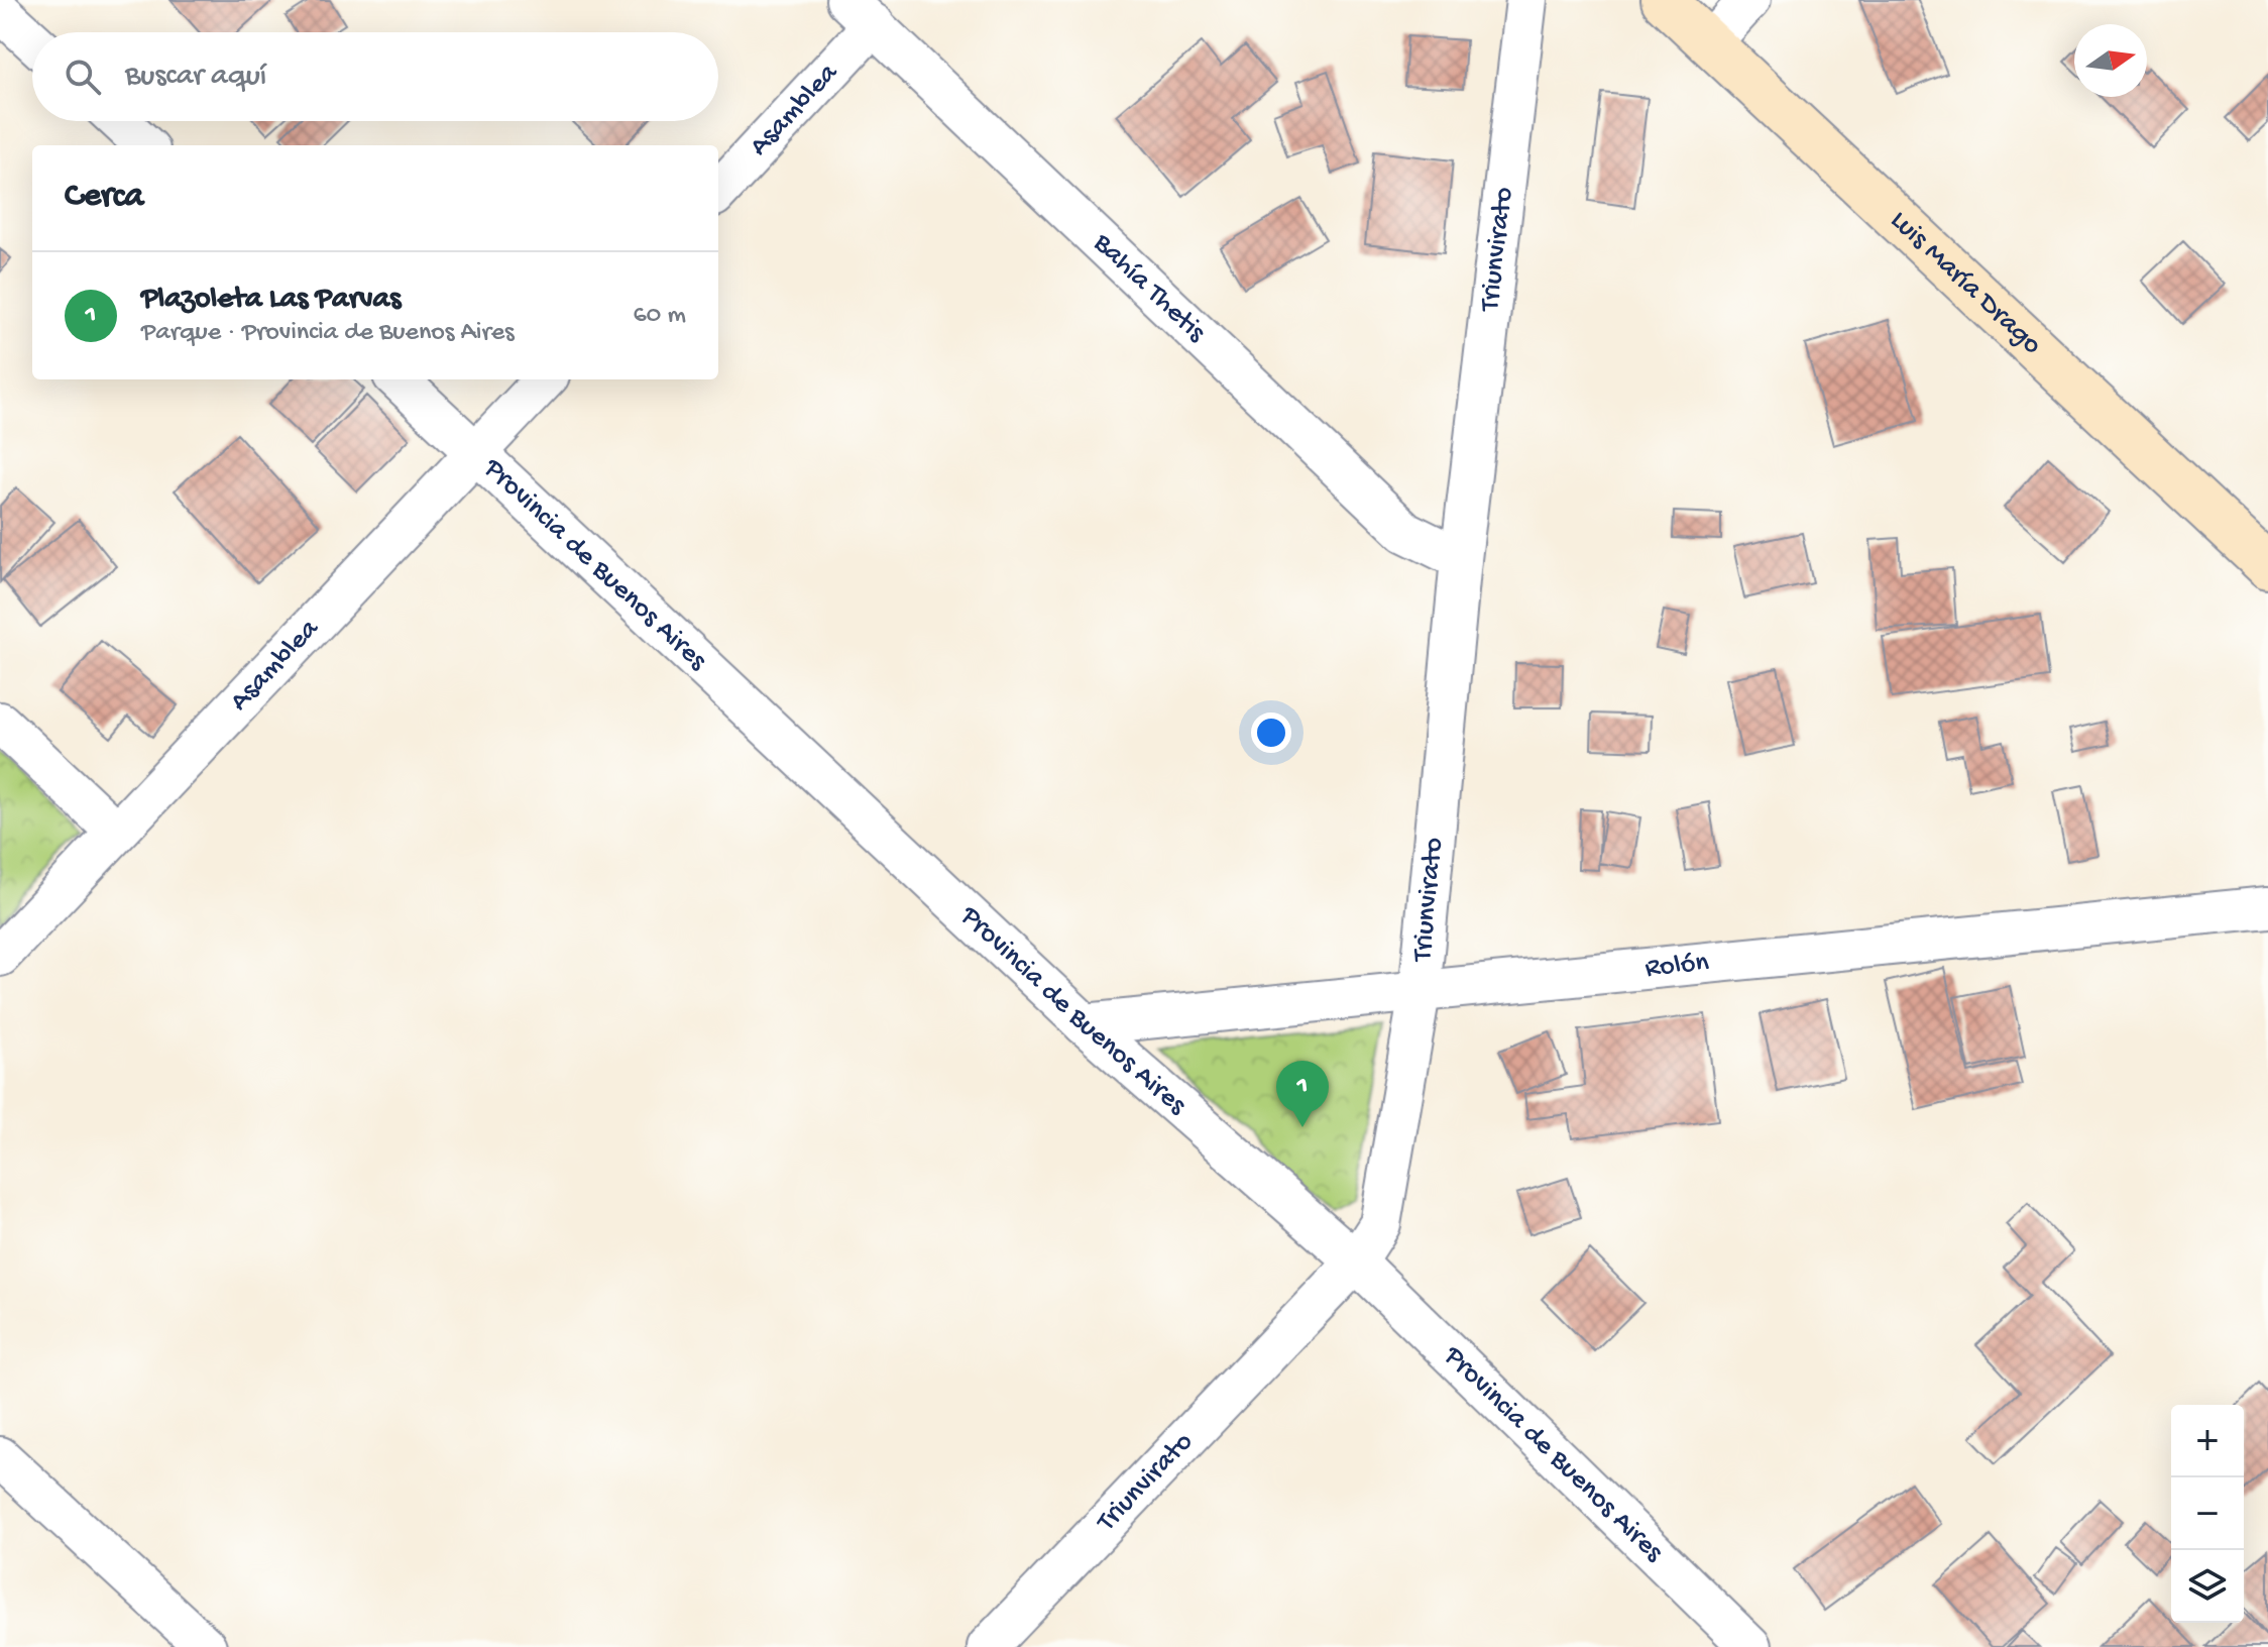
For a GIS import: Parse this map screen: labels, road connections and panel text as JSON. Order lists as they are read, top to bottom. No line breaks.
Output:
{"streets":{"main road":["Luis María Drago"],"street":["Asamblea","Triunvirato","Bahía Thetis","Provincia de Buenos Aires","Rolón"]},"crossings":[["Asamblea","Bahía Thetis"],["Asamblea","Provincia de Buenos Aires"],["Triunvirato","Bahía Thetis"],["Triunvirato","Provincia de Buenos Aires"],["Triunvirato","Rolón"],["Provincia de Buenos Aires","Rolón"]],"north":"right","page":{"search":"Buscar aquí","heading":"Cerca","list":[{"mark":"1","name":"Plazoleta Las Parvas","note":"Parque · Provincia de Buenos Aires","value":"60 m"}],"pins":"1","map_buttons":["+","−"]}}
